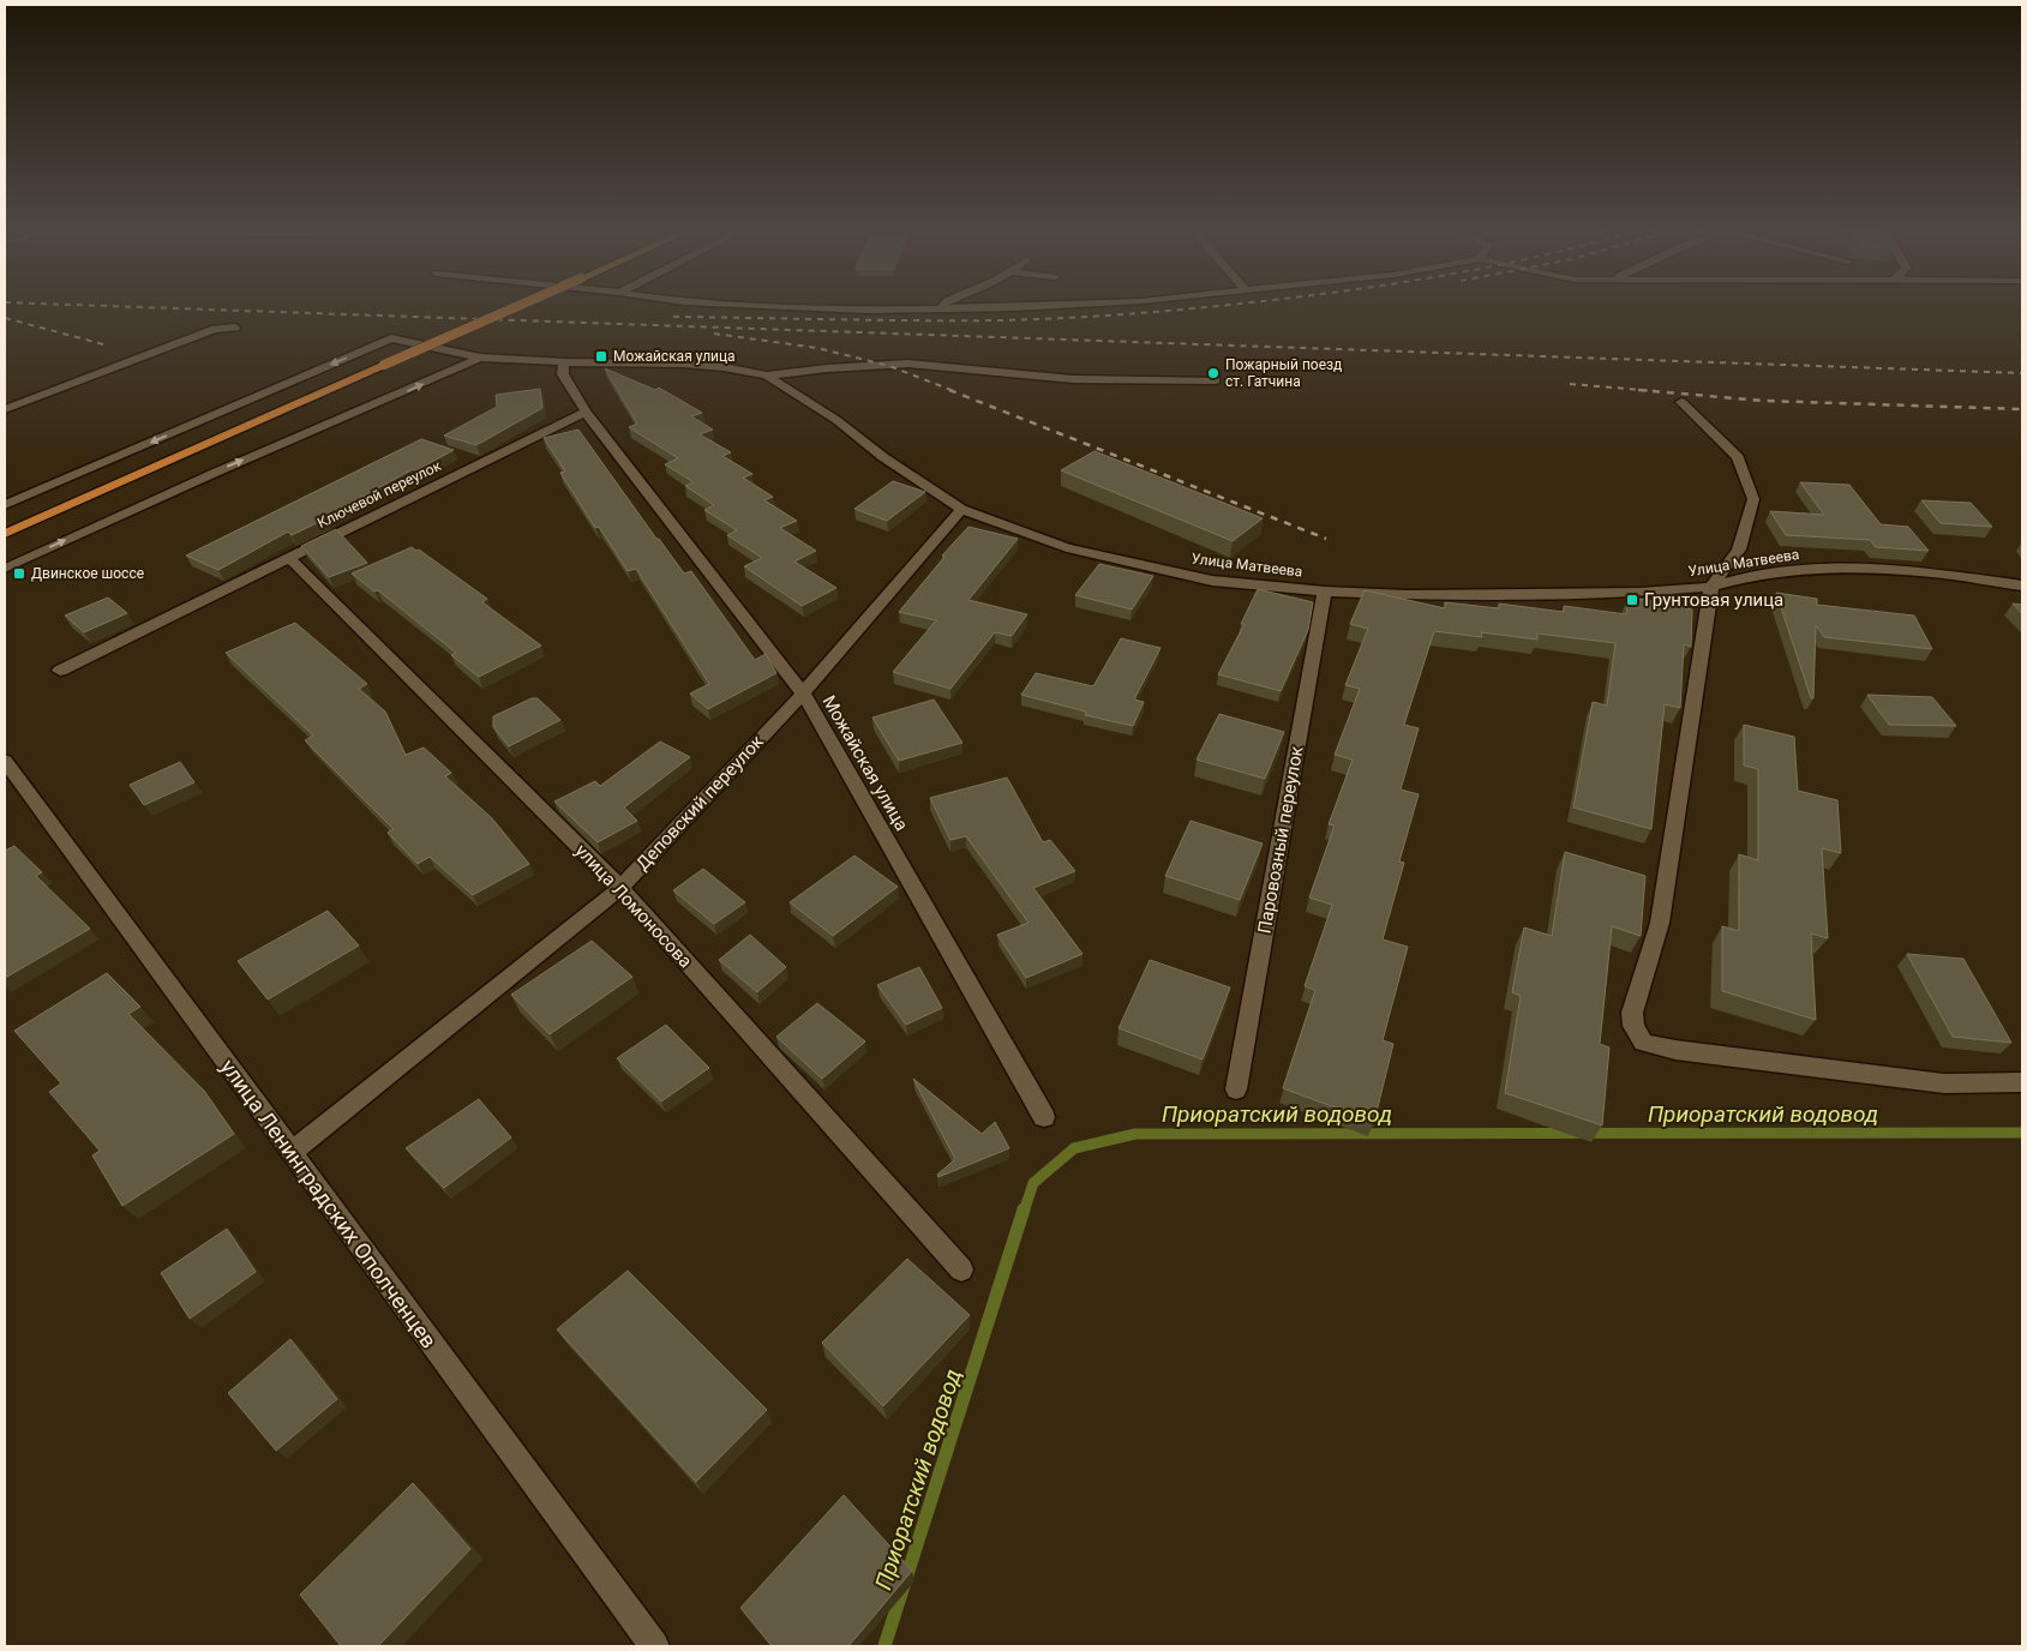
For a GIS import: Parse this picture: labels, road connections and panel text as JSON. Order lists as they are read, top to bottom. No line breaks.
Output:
{"streets":{"street":["Ключевой переулок","Улица Матвеева","Можайская улица","Деповский переулок","Паровозный переулок","улица Ломоносова","улица Ленинградских Ополченцев"]},"crossings":[["Ключевой переулок","Можайская улица"],["Ключевой переулок","улица Ломоносова"],["Улица Матвеева","Можайская улица"],["Улица Матвеева","Деповский переулок"],["Улица Матвеева","Паровозный переулок"],["Можайская улица","Деповский переулок"],["Деповский переулок","улица Ломоносова"],["Деповский переулок","улица Ленинградских Ополченцев"]],"water":["Приоратский водовод"],"places":{"transit":["Можайская улица","Двинское шоссе","Грунтовая улица"],"other":["Пожарный поезд ст. Гатчина"]}}
